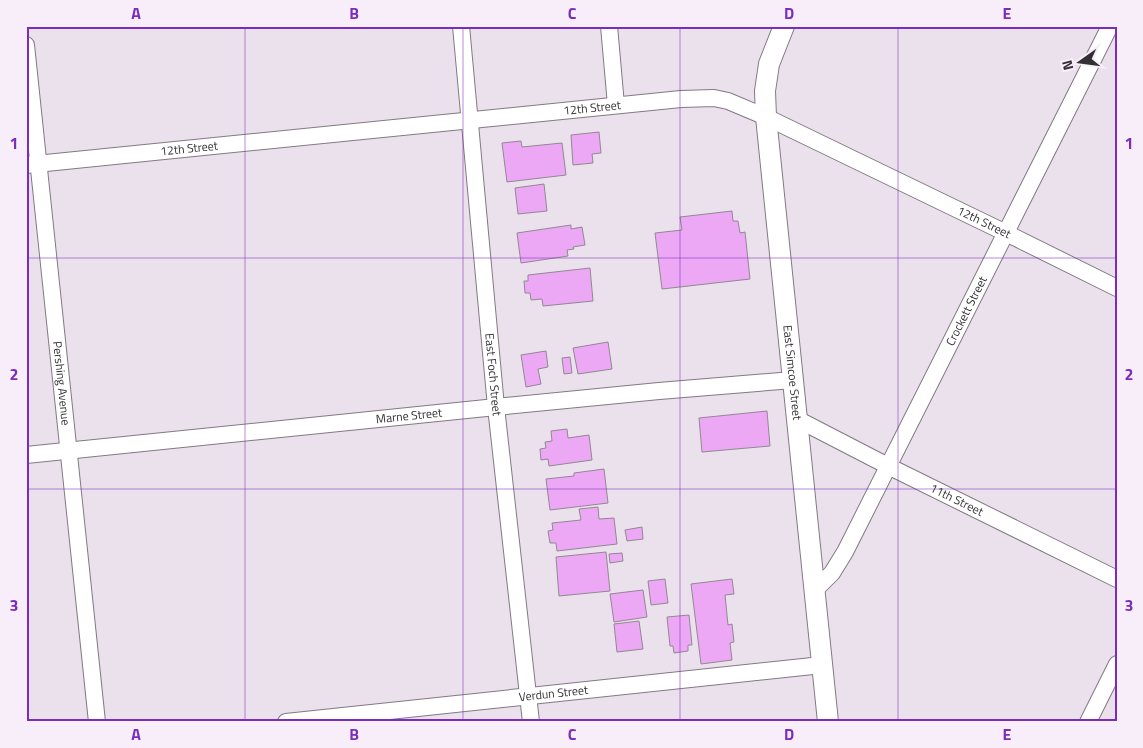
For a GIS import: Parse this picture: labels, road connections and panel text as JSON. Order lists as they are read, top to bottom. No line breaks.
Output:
{"streets":{"street":["12th Street","Crockett Street","East Simcoe Street","East Foch Street","Pershing Avenue","Marne Street","11th Street","Verdun Street"]},"crossings":[["12th Street","Crockett Street"],["12th Street","East Simcoe Street"],["12th Street","East Foch Street"],["12th Street","Pershing Avenue"],["Crockett Street","East Simcoe Street"],["Crockett Street","11th Street"],["East Simcoe Street","Marne Street"],["East Simcoe Street","11th Street"],["East Simcoe Street","Verdun Street"],["East Foch Street","Marne Street"],["East Foch Street","Verdun Street"],["Pershing Avenue","Marne Street"]],"north":"left","grid":{"columns":["A","B","C","D","E"],"rows":["1","2","3"]}}
